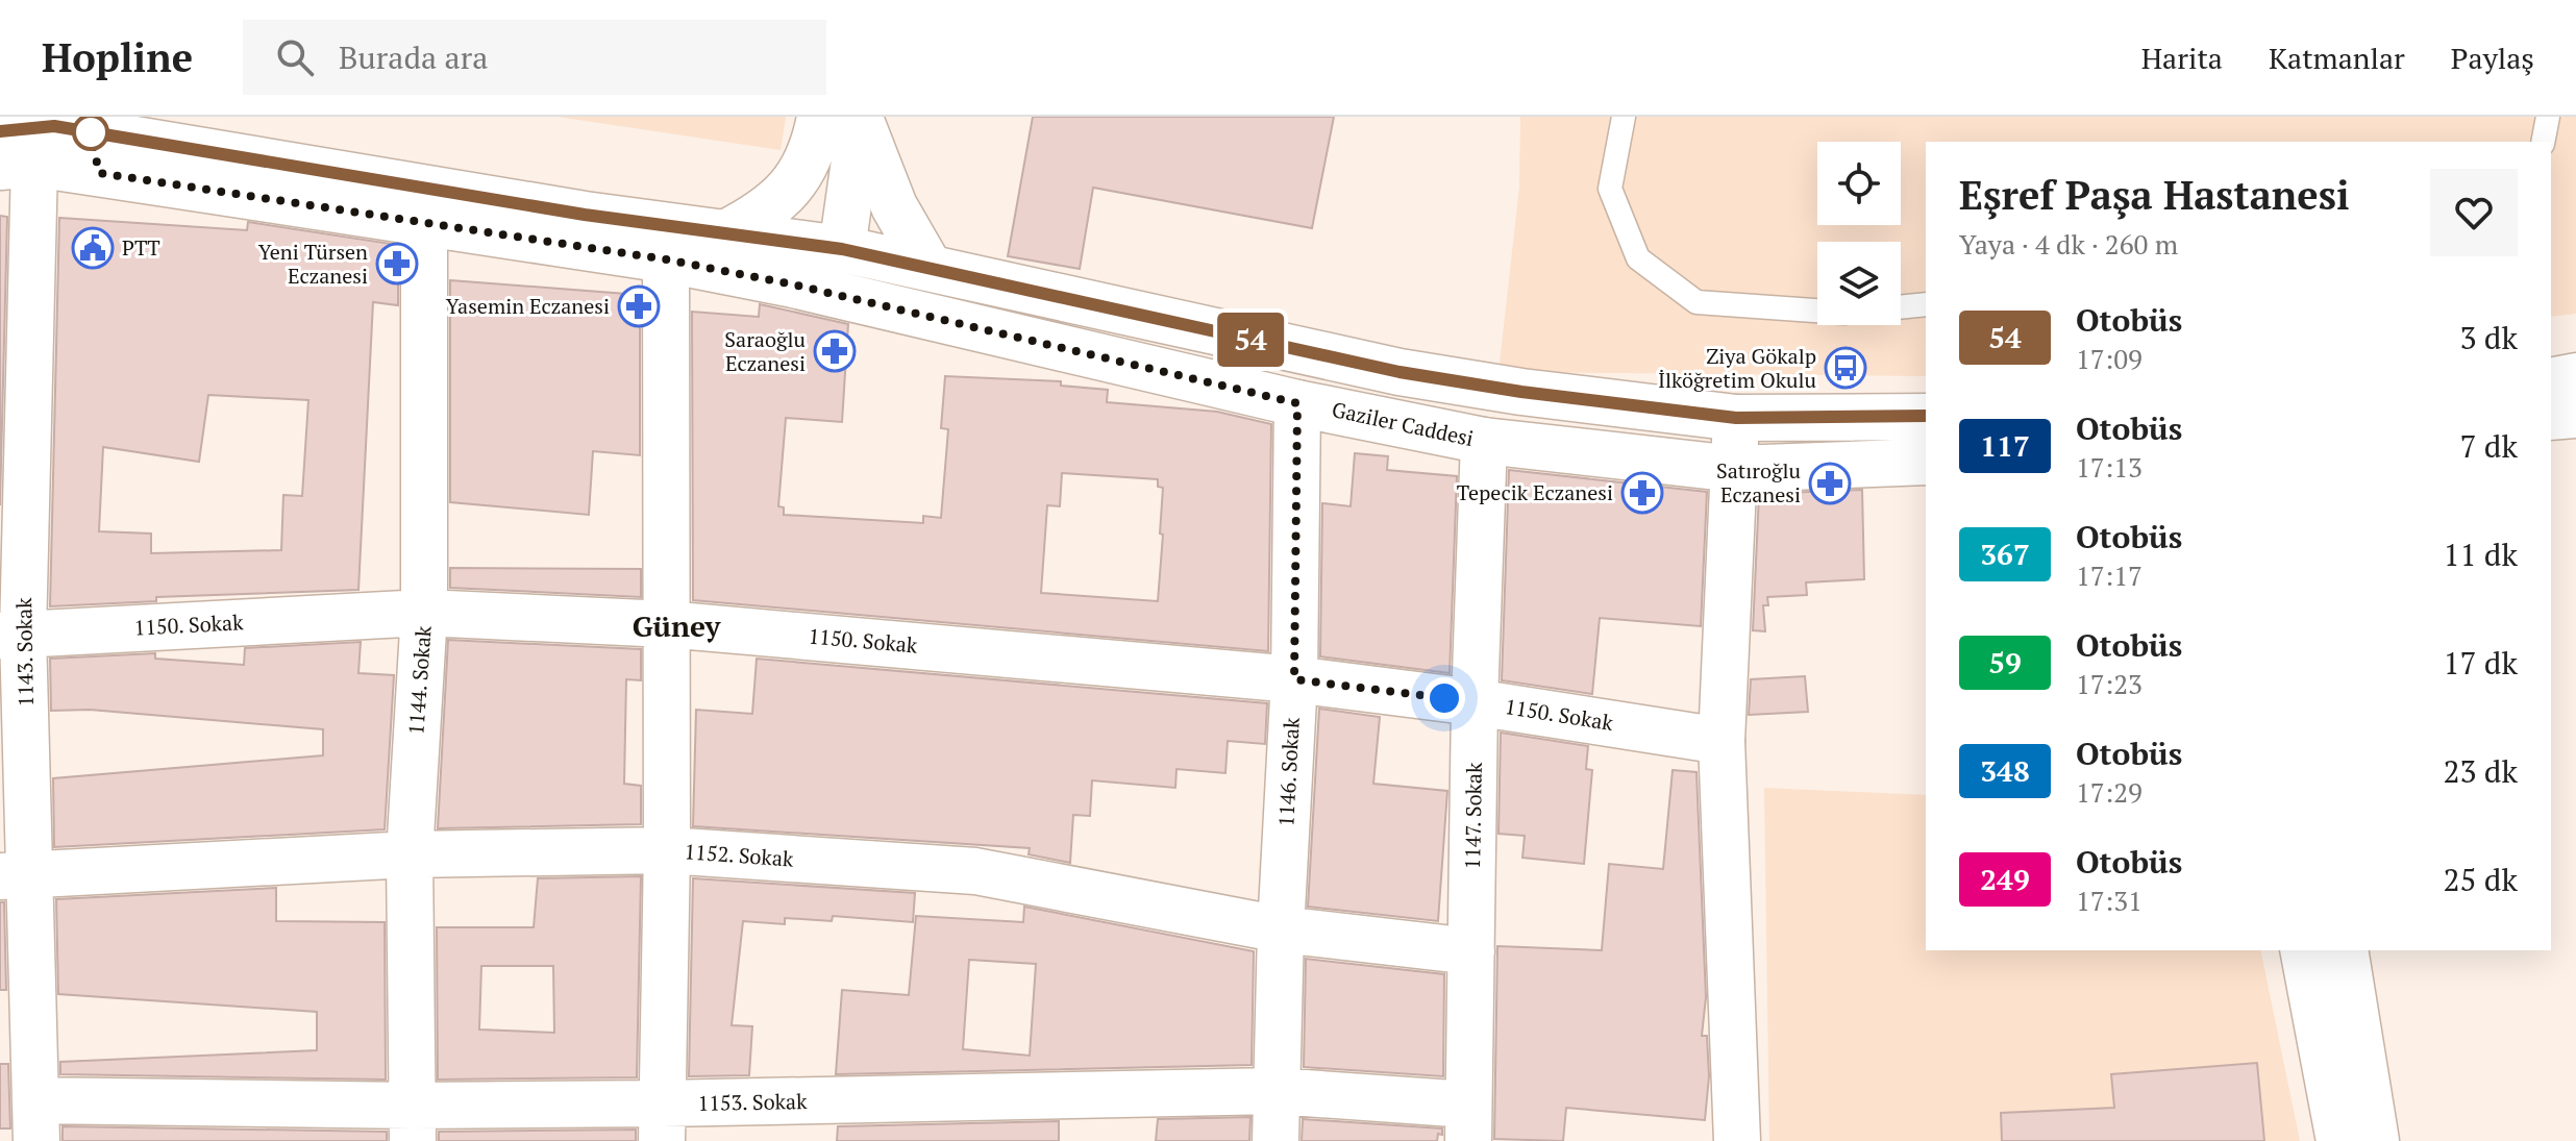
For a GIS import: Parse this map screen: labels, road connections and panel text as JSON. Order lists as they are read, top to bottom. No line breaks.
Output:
{"streets":{"street":["Gaziler Caddesi","1150. Sokak","1143. Sokak","1144. Sokak","1146. Sokak","1147. Sokak","1152. Sokak","1153. Sokak"]},"crossings":[["Gaziler Caddesi","1143. Sokak"],["Gaziler Caddesi","1144. Sokak"],["Gaziler Caddesi","1146. Sokak"],["Gaziler Caddesi","1147. Sokak"],["1150. Sokak","1143. Sokak"],["1150. Sokak","1144. Sokak"],["1150. Sokak","1146. Sokak"],["1150. Sokak","1147. Sokak"],["1143. Sokak","1152. Sokak"],["1143. Sokak","1153. Sokak"],["1144. Sokak","1152. Sokak"],["1144. Sokak","1153. Sokak"],["1146. Sokak","1152. Sokak"],["1146. Sokak","1153. Sokak"],["1147. Sokak","1152. Sokak"],["1147. Sokak","1153. Sokak"]],"districts":["Güney"],"places":{"public building":["PTT"],"pharmacy":["Yeni Türsen Eczanesi","Yasemin Eczanesi","Saraoğlu Eczanesi","Satıroğlu Eczanesi","Tepecik Eczanesi"],"bus stop":["Ziya Gökalp İlköğretim Okulu"]},"lines":["bus line 54"],"page":{"header":"Hopline","search":"Burada ara","nav":["Harita","Katmanlar","Paylaş"],"on_map":"54","heading":["Eşref Paşa Hastanesi","Yaya · 4 dk · 260 m"],"list":[{"mark":"54","name":"Otobüs","note":"17:09","value":"3 dk"},{"mark":"117","name":"Otobüs","note":"17:13","value":"7 dk"},{"mark":"367","name":"Otobüs","note":"17:17","value":"11 dk"},{"mark":"59","name":"Otobüs","note":"17:23","value":"17 dk"},{"mark":"348","name":"Otobüs","note":"17:29","value":"23 dk"},{"mark":"249","name":"Otobüs","note":"17:31","value":"25 dk"}]}}
